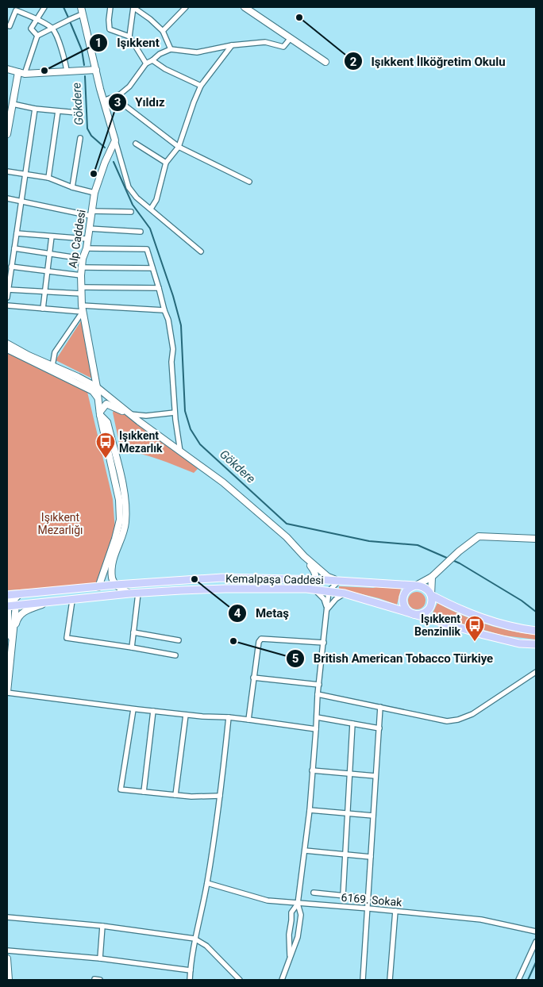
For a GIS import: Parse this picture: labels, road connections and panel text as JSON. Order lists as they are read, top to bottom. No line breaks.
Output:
{"streets":{"main road":["Kemalpaşa Caddesi"],"street":["Alp Caddesi","6169. Sokak"]},"crossings":[["Alp Caddesi","Kemalpaşa Caddesi"]],"water":["Gökdere"],"parks":["Işıkkent Mezarlığı"],"places":{"other":["Işıkkent İlköğretim Okulu","Işıkkent","Yıldız","Metaş","British American Tobacco Türkiye"],"bus stop":["Işıkkent Mezarlık","Işıkkent Benzinlik"]}}
